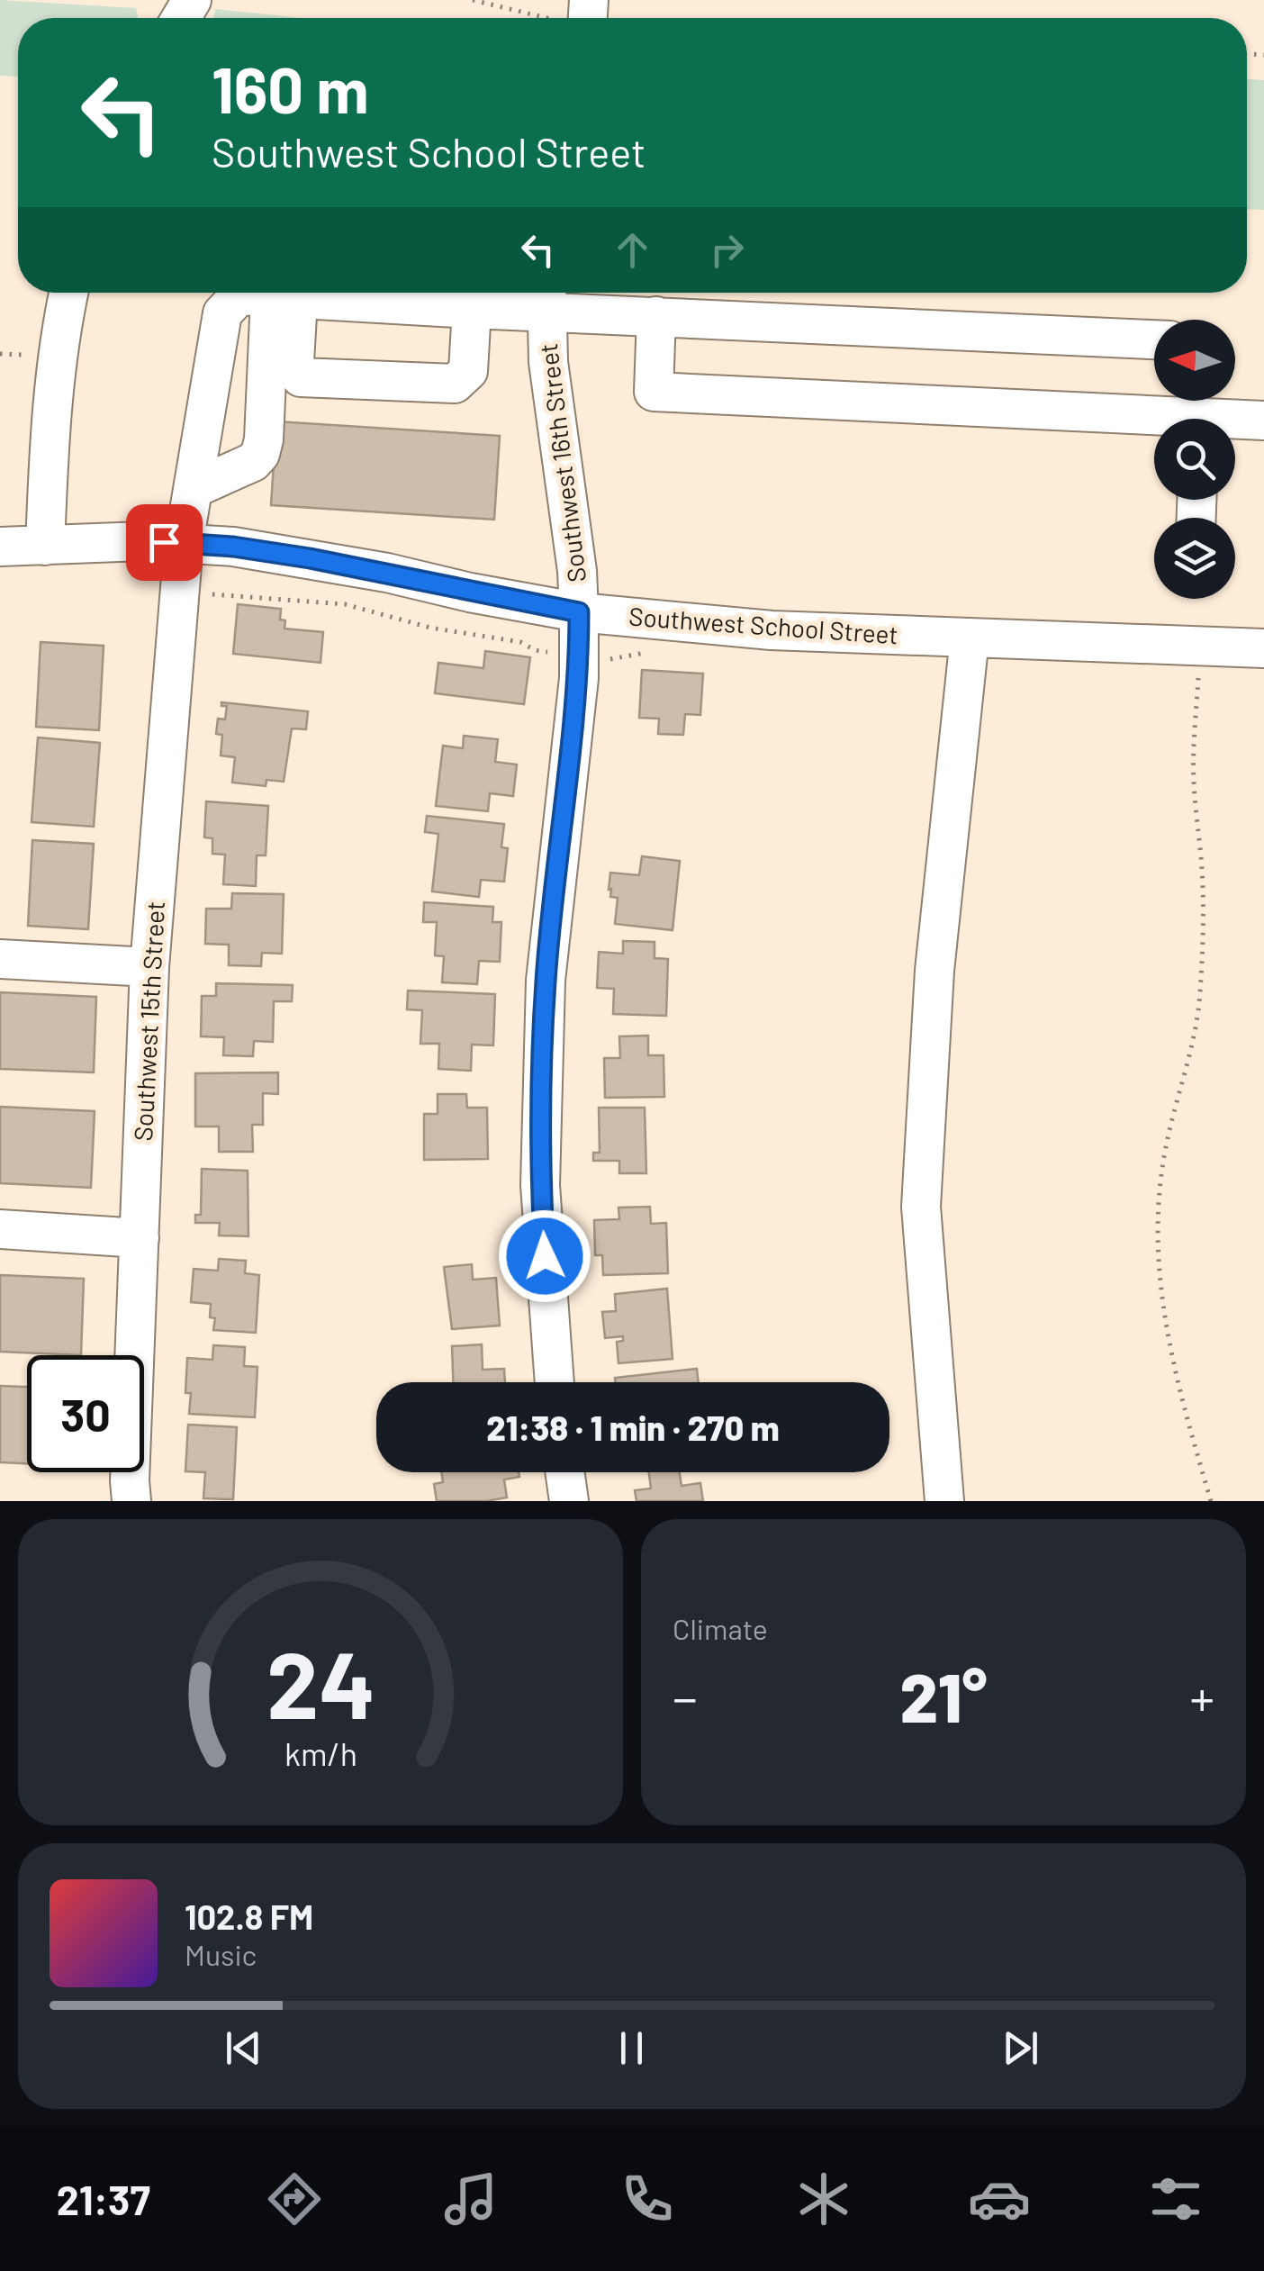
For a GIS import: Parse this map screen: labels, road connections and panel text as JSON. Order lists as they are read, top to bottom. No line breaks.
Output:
{"streets":{"street":["Southwest 16th Street","Southwest School Street","Southwest 15th Street"]},"crossings":[["Southwest 16th Street","Southwest School Street"],["Southwest 16th Street","Southwest 15th Street"],["Southwest School Street","Southwest 15th Street"]],"north":"left","page":{"turn":["160 m","Southwest School Street"],"limit":"30","trip":"21:38 · 1 min · 270 m","tile":"Climate","heat":["−","21°","+"],"song":["102.8 FM","Music"],"tabs":"21:37","gauge":["24","km/h"]}}
